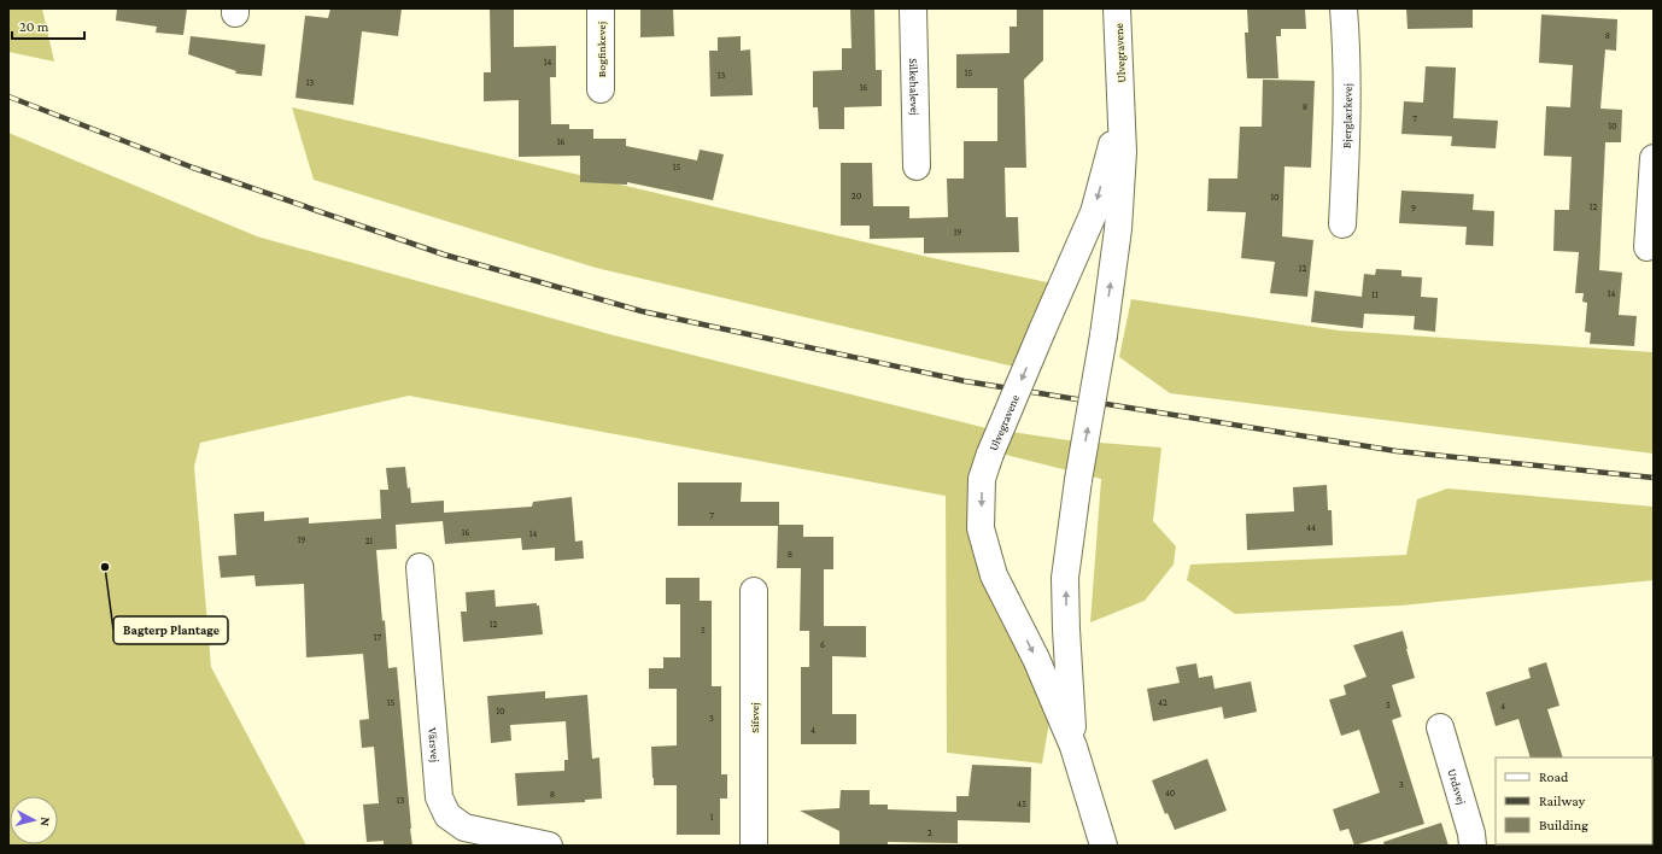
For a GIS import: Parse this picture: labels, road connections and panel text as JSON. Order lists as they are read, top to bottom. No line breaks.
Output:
{"streets":{"street":["Bogfinkevej","Ulvegravene","Silkehalevej","Bjerglærkevej","Sifsvej","Vårsvej","Urdsvej"]},"places":["Bagterp Plantage"],"house_numbers":["8","14","15","13","13","16","8","7","10","16","15","20","10","12","9","19","12","14","11","7","44","16","14","19","21","8","12","5","17","6","15","42","5","4","10","3","4","3","40","8","13","45","1","2"],"legend":["Road","Railway","Building"],"scale_bar":"20 m","north":"right"}
